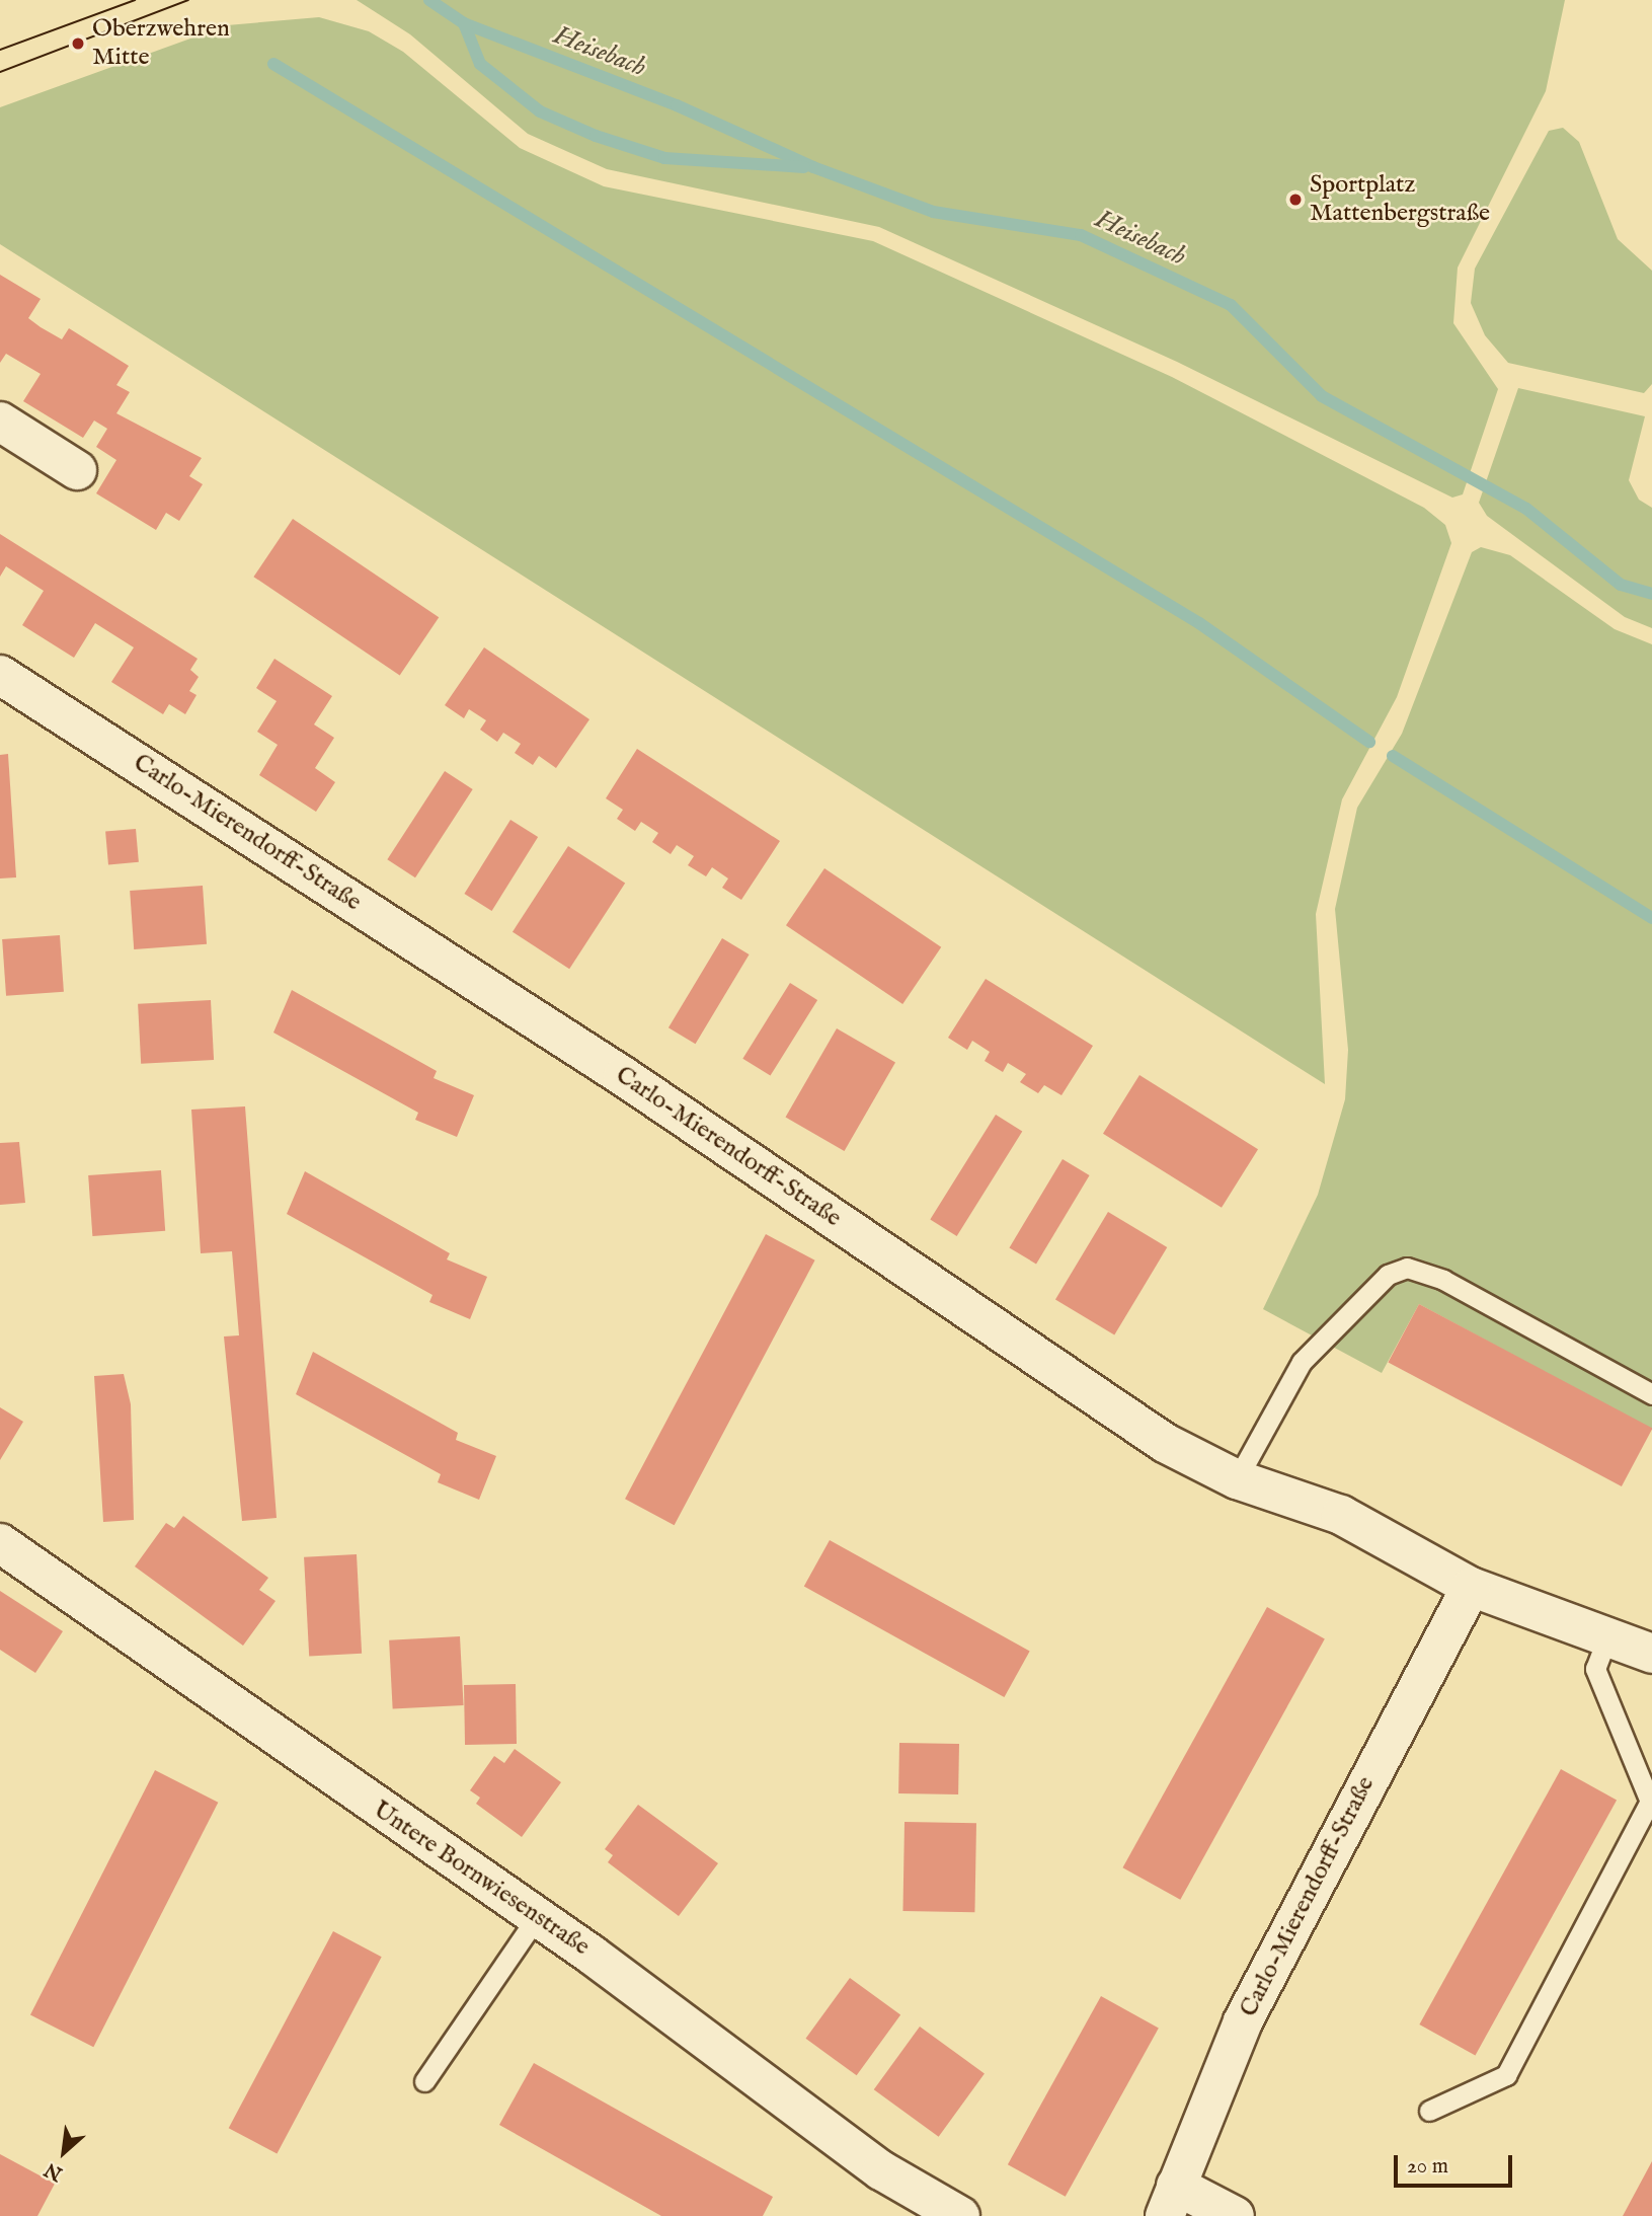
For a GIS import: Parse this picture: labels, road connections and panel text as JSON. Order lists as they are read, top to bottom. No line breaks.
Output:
{"streets":{"street":["Carlo-Mierendorff-Straße","Untere Bornwiesenstraße"]},"water":["Heisebach"],"places":["Oberzwehren Mitte","Sportplatz Mattenbergstraße"],"scale_bar":"20 m","north":"bottom left"}
